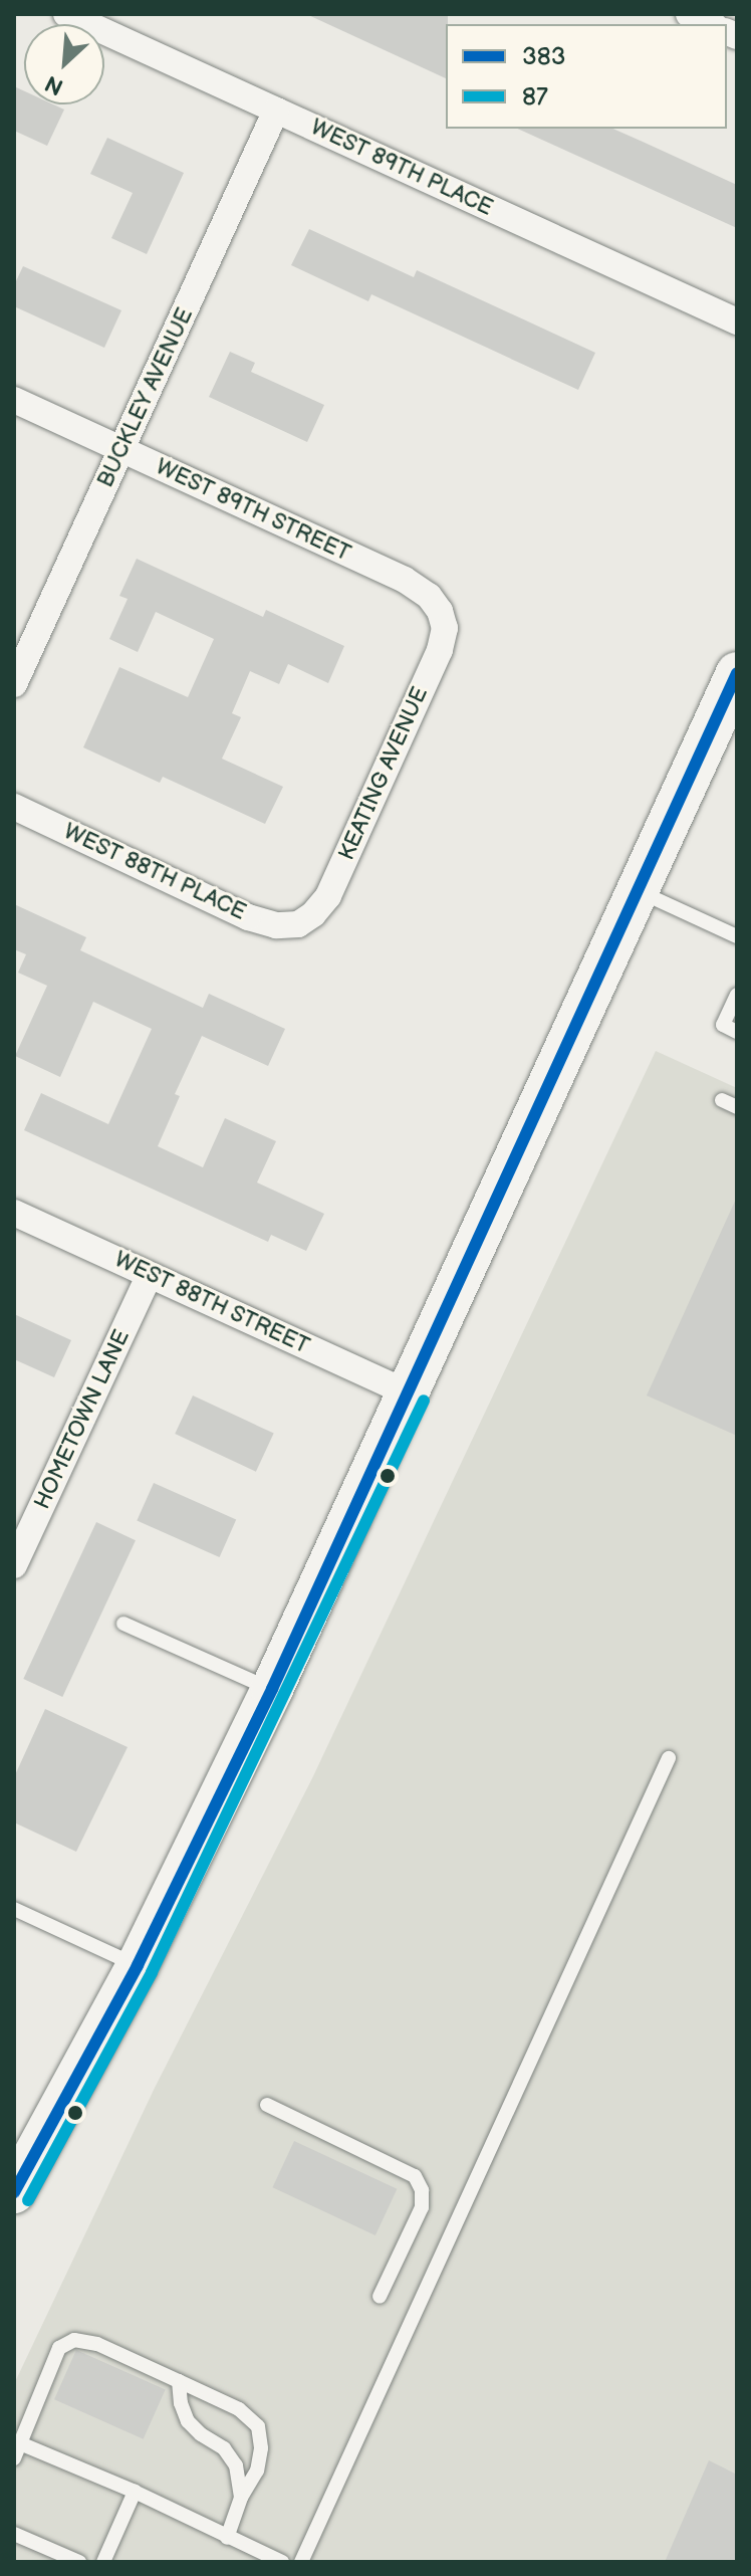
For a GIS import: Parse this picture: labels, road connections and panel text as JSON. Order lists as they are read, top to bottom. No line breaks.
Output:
{"streets":{"street":["WEST 89TH PLACE","BUCKLEY AVENUE","WEST 89TH STREET","KEATING AVENUE","WEST 88TH PLACE","WEST 88TH STREET","HOMETOWN LANE"]},"crossings":[["WEST 89TH PLACE","BUCKLEY AVENUE"],["BUCKLEY AVENUE","WEST 89TH STREET"],["WEST 89TH STREET","KEATING AVENUE"],["KEATING AVENUE","WEST 88TH PLACE"],["WEST 88TH STREET","HOMETOWN LANE"]],"lines":["transit line 383","transit line 87"],"legend":["383","87"],"north":"bottom left"}
